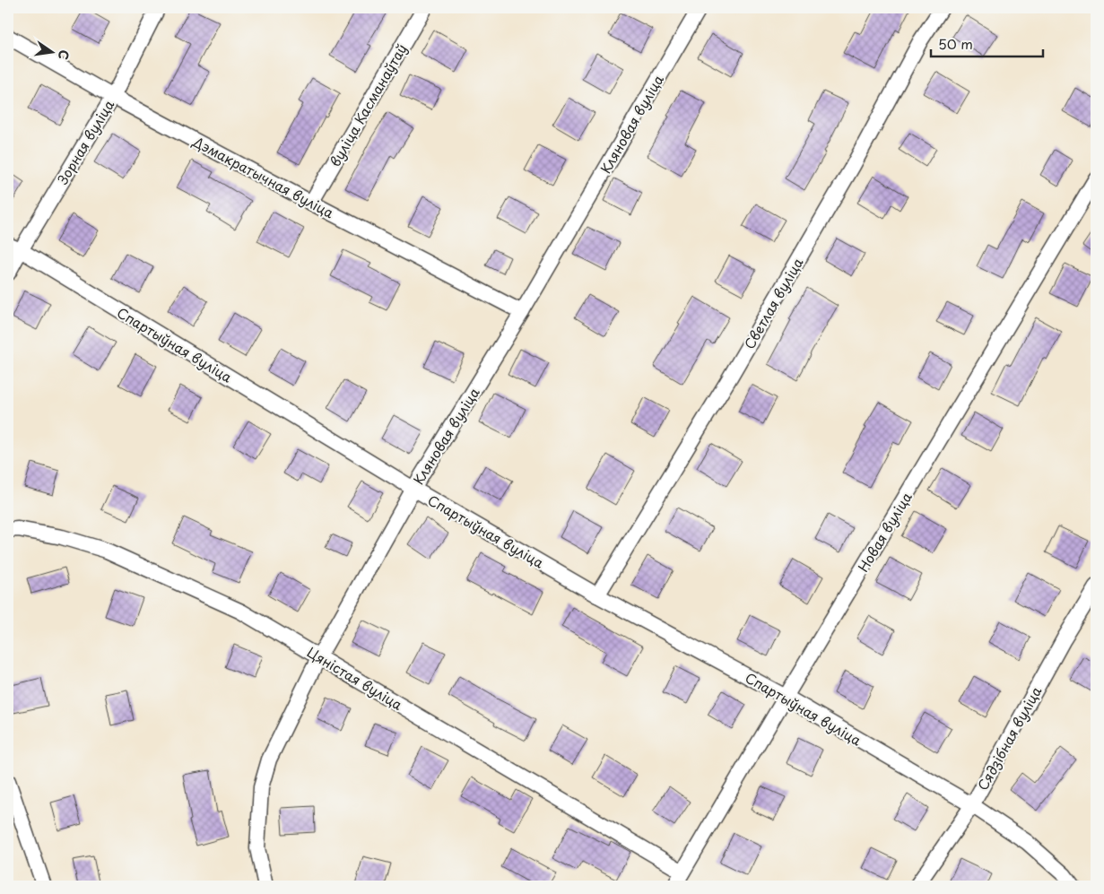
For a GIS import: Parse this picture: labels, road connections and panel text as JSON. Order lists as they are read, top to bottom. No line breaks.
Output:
{"streets":{"street":["вуліца Касманаўтаў","Кляновая вуліца","Зорная вуліца","Дэмакратычная вуліца","Светлая вуліца","Спартыўная вуліца","Новая вуліца","Цяністая вуліца","Сядзібная вуліца"]},"crossings":[["вуліца Касманаўтаў","Дэмакратычная вуліца"],["Кляновая вуліца","Дэмакратычная вуліца"],["Кляновая вуліца","Спартыўная вуліца"],["Кляновая вуліца","Цяністая вуліца"],["Зорная вуліца","Дэмакратычная вуліца"],["Зорная вуліца","Спартыўная вуліца"],["Светлая вуліца","Спартыўная вуліца"],["Спартыўная вуліца","Новая вуліца"],["Спартыўная вуліца","Сядзібная вуліца"],["Новая вуліца","Цяністая вуліца"]],"scale_bar":"50 m","north":"right"}
